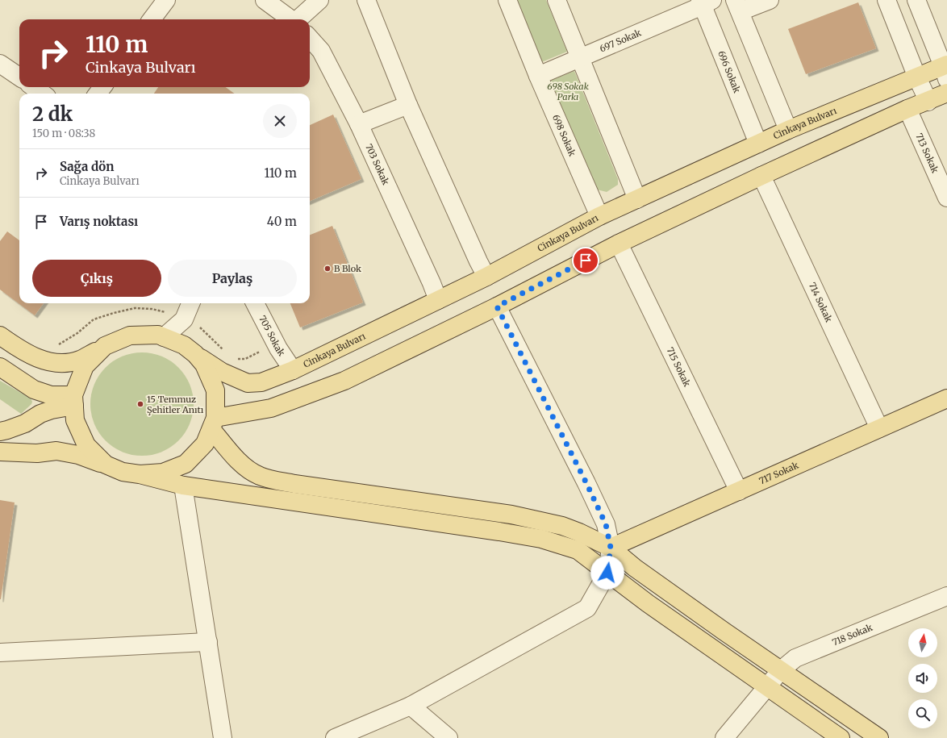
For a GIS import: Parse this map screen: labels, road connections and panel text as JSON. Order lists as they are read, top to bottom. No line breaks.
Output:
{"streets":{"main road":["Cinkaya Bulvarı","717 Sokak"],"street":["697 Sokak","696 Sokak","698 Sokak","713 Sokak","703 Sokak","714 Sokak","705 Sokak","715 Sokak","718 Sokak"]},"crossings":[["697 Sokak","696 Sokak"],["697 Sokak","698 Sokak"],["696 Sokak","Cinkaya Bulvarı"],["Cinkaya Bulvarı","698 Sokak"],["Cinkaya Bulvarı","703 Sokak"],["Cinkaya Bulvarı","705 Sokak"],["714 Sokak","717 Sokak"],["715 Sokak","717 Sokak"]],"parks":["698 Sokak Parkı"],"places":["B Blok","15 Temmuz Şehitler Anıtı"],"north":"top","page":{"turn":["110 m","Cinkaya Bulvarı"],"heading":["2 dk","150 m · 08:38"],"list":[{"name":"Sağa dön","note":"Cinkaya Bulvarı","value":"110 m"},{"name":"Varış noktası","value":"40 m"}],"buttons":["Çıkış","Paylaş"]}}
